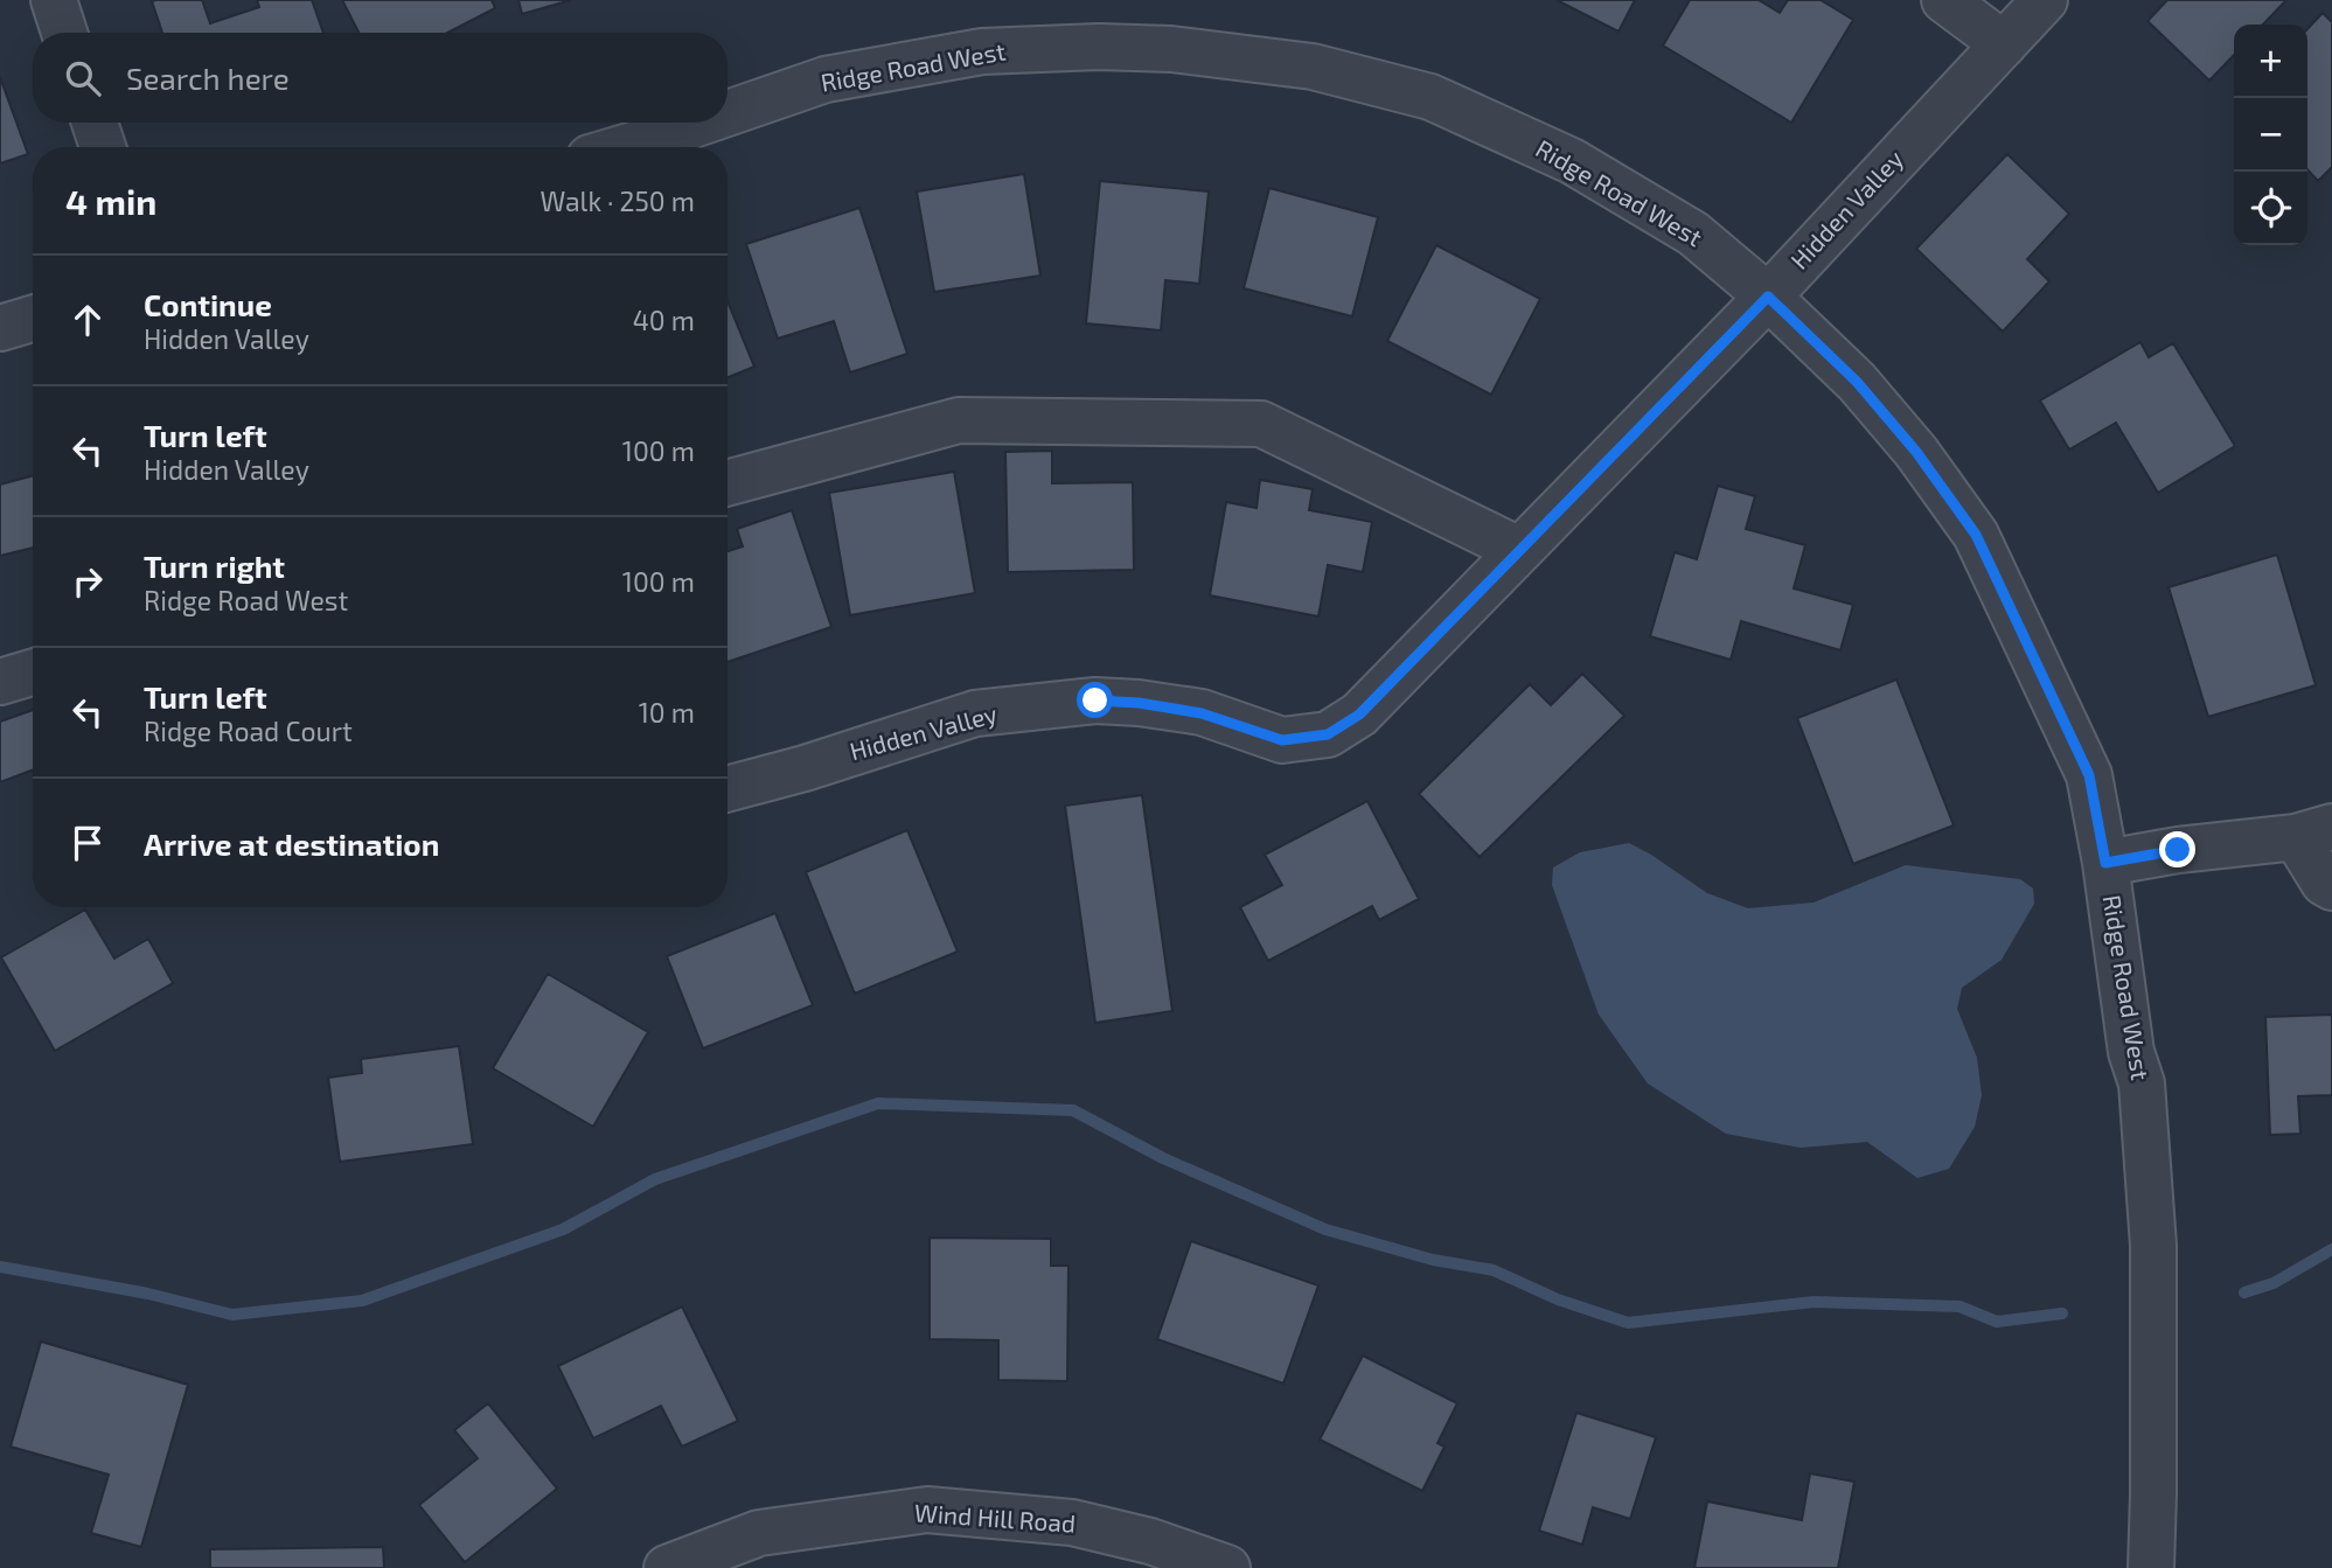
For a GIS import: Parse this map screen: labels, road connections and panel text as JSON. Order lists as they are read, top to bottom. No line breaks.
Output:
{"streets":{"street":["Ridge Road West","Hidden Valley","Wind Hill Road"]},"crossings":[["Ridge Road West","Hidden Valley"]],"page":{"map_buttons":["+","−"],"search":"Search here","heading":["4 min","Walk · 250 m"],"list":[["Continue","Hidden Valley","40 m"],["Turn left","Hidden Valley","100 m"],["Turn right","Ridge Road West","100 m"],["Turn left","Ridge Road Court","10 m"],"Arrive at destination"]}}
